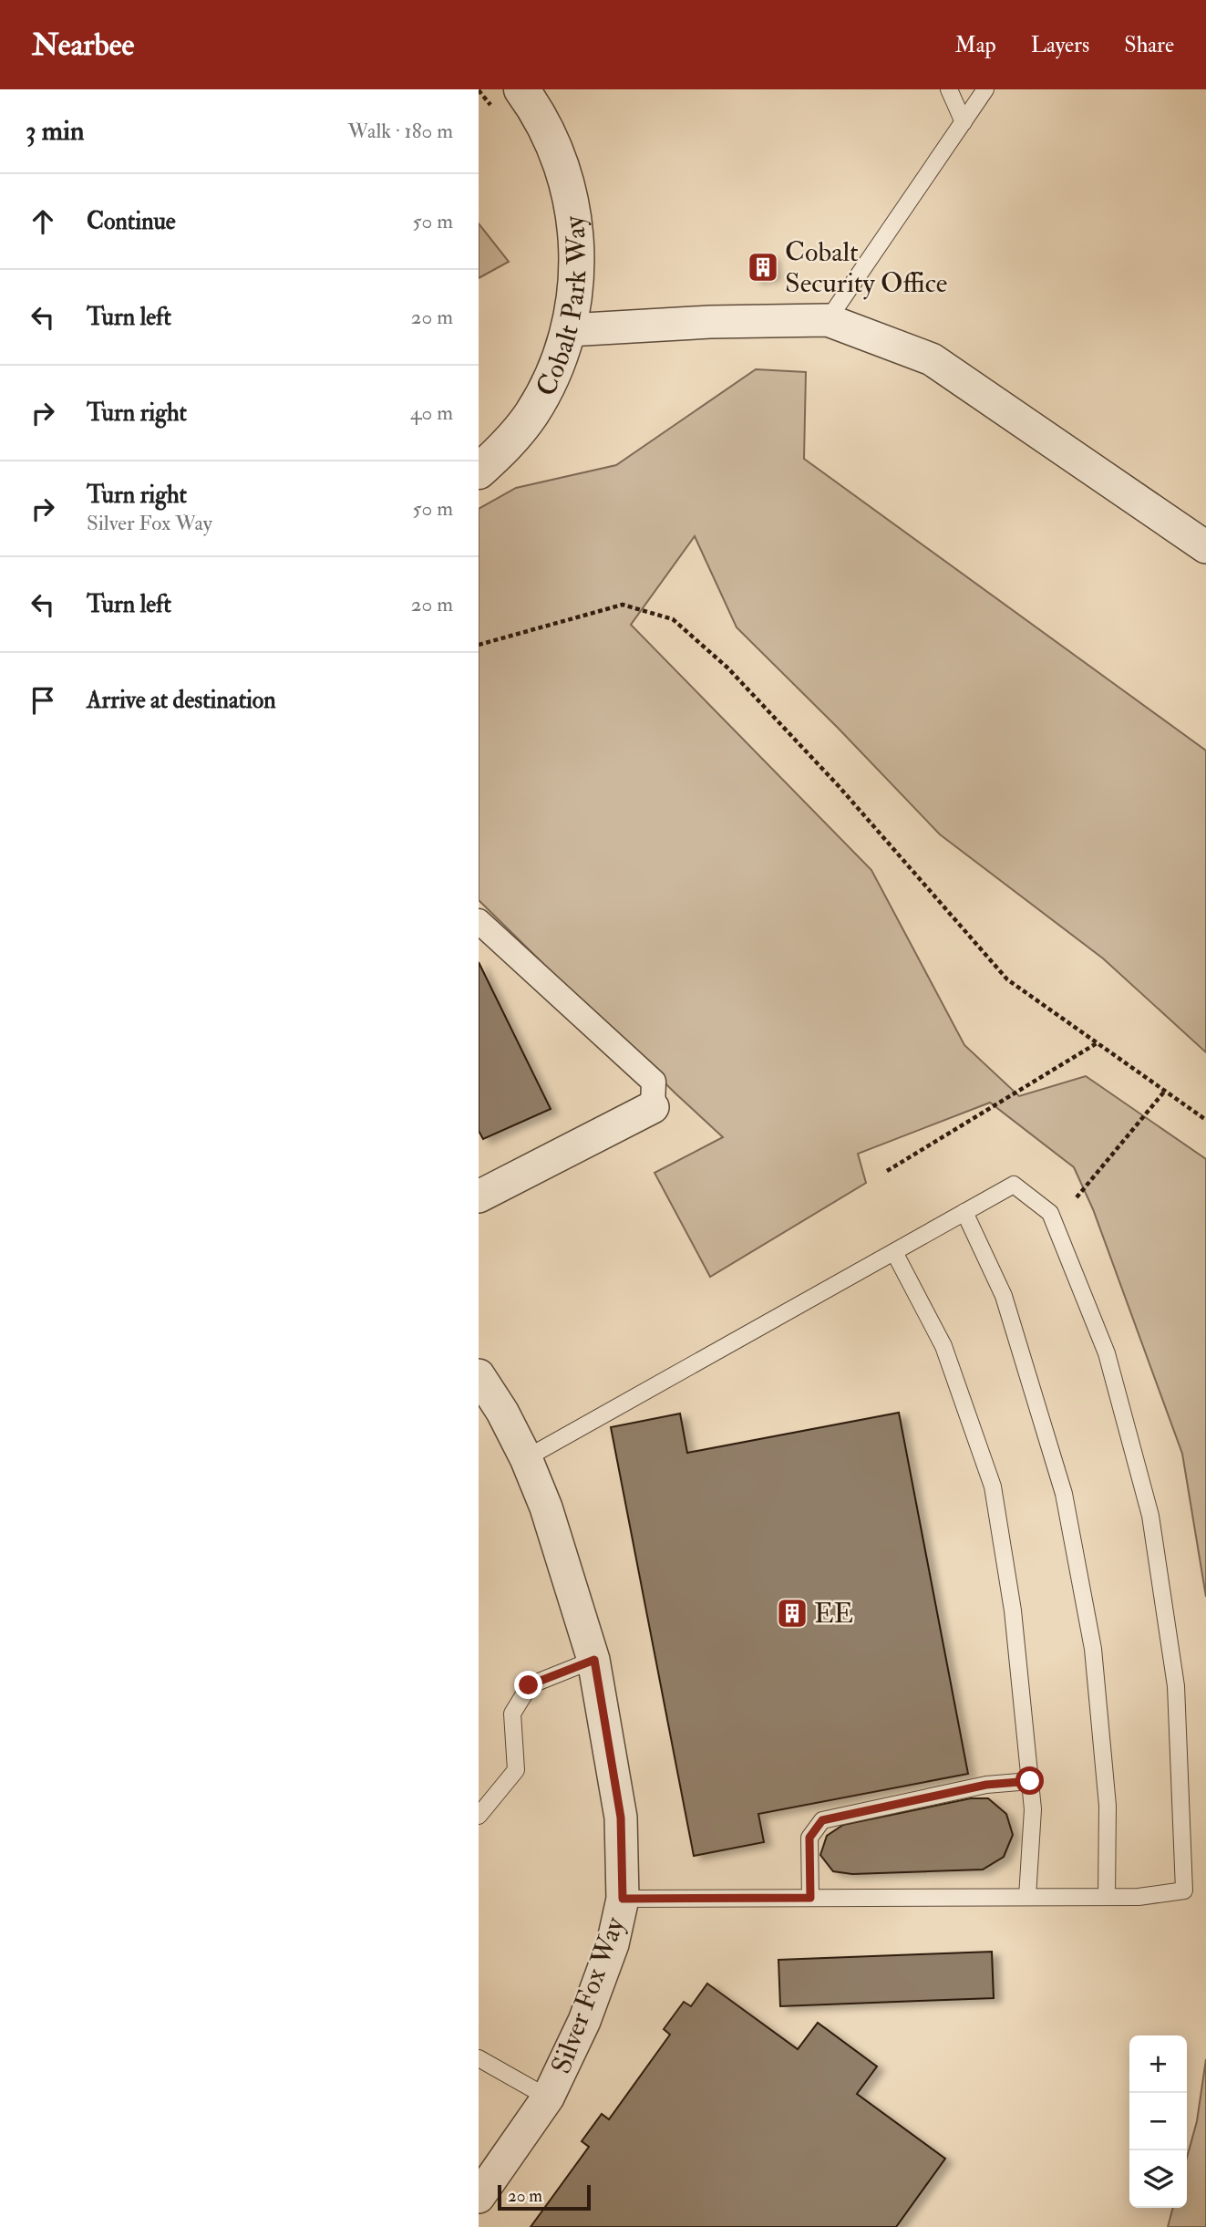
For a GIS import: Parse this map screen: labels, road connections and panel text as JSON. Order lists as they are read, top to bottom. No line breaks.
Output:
{"streets":{"street":["Cobalt Park Way","Silver Fox Way"]},"places":{"building":["Cobalt Security Office","EE"]},"scale_bar":"20 m","page":{"header":"Nearbee","nav":["Map","Layers","Share"],"heading":["3 min","Walk · 180 m"],"list":[["Continue","50 m"],["Turn left","20 m"],["Turn right","40 m"],["Turn right","Silver Fox Way","50 m"],["Turn left","20 m"],"Arrive at destination"],"map_buttons":["+","−"],"scale":"20 m"}}
